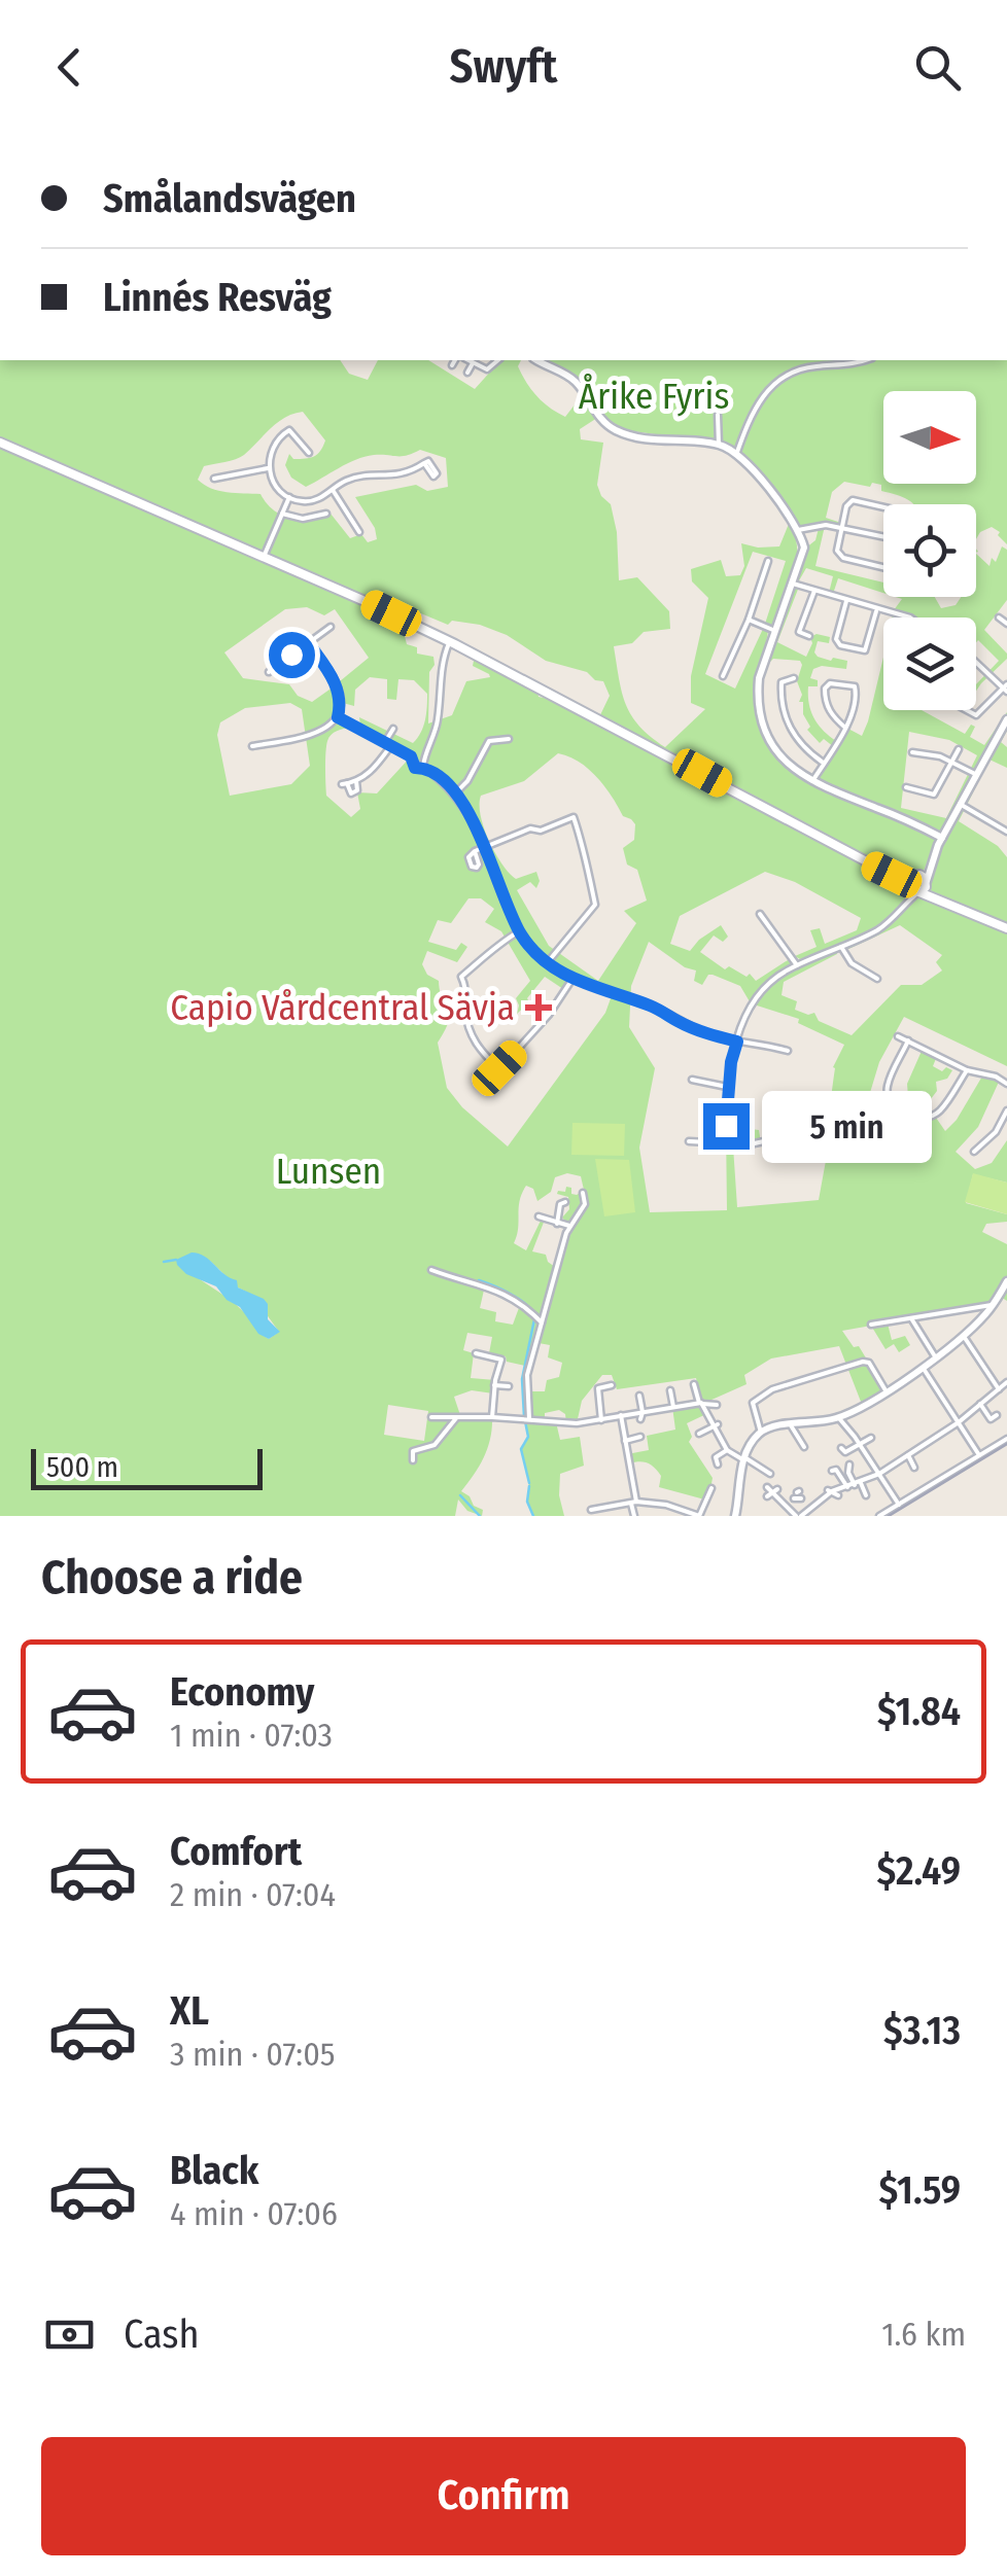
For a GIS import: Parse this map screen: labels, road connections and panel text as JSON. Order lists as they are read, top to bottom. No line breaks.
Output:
{"parks":["Årike Fyris","Lunsen"],"places":{"health":["Capio Vårdcentral Sävja"]},"scale_bar":"500 m","north":"right","page":{"header":"Swyft","banner":["Smålandsvägen","Linnés Resväg"],"bubble":"5 min","scale":"500 m","heading":"Choose a ride","list":[{"name":"Economy","note":"1 min · 07:03","value":"$1.84"},{"name":"Comfort","note":"2 min · 07:04","value":"$2.49"},{"name":"XL","note":"3 min · 07:05","value":"$3.13"},{"name":"Black","note":"4 min · 07:06","value":"$1.59"}],"pay":["Cash","1.6 km"],"buttons":"Confirm"}}
